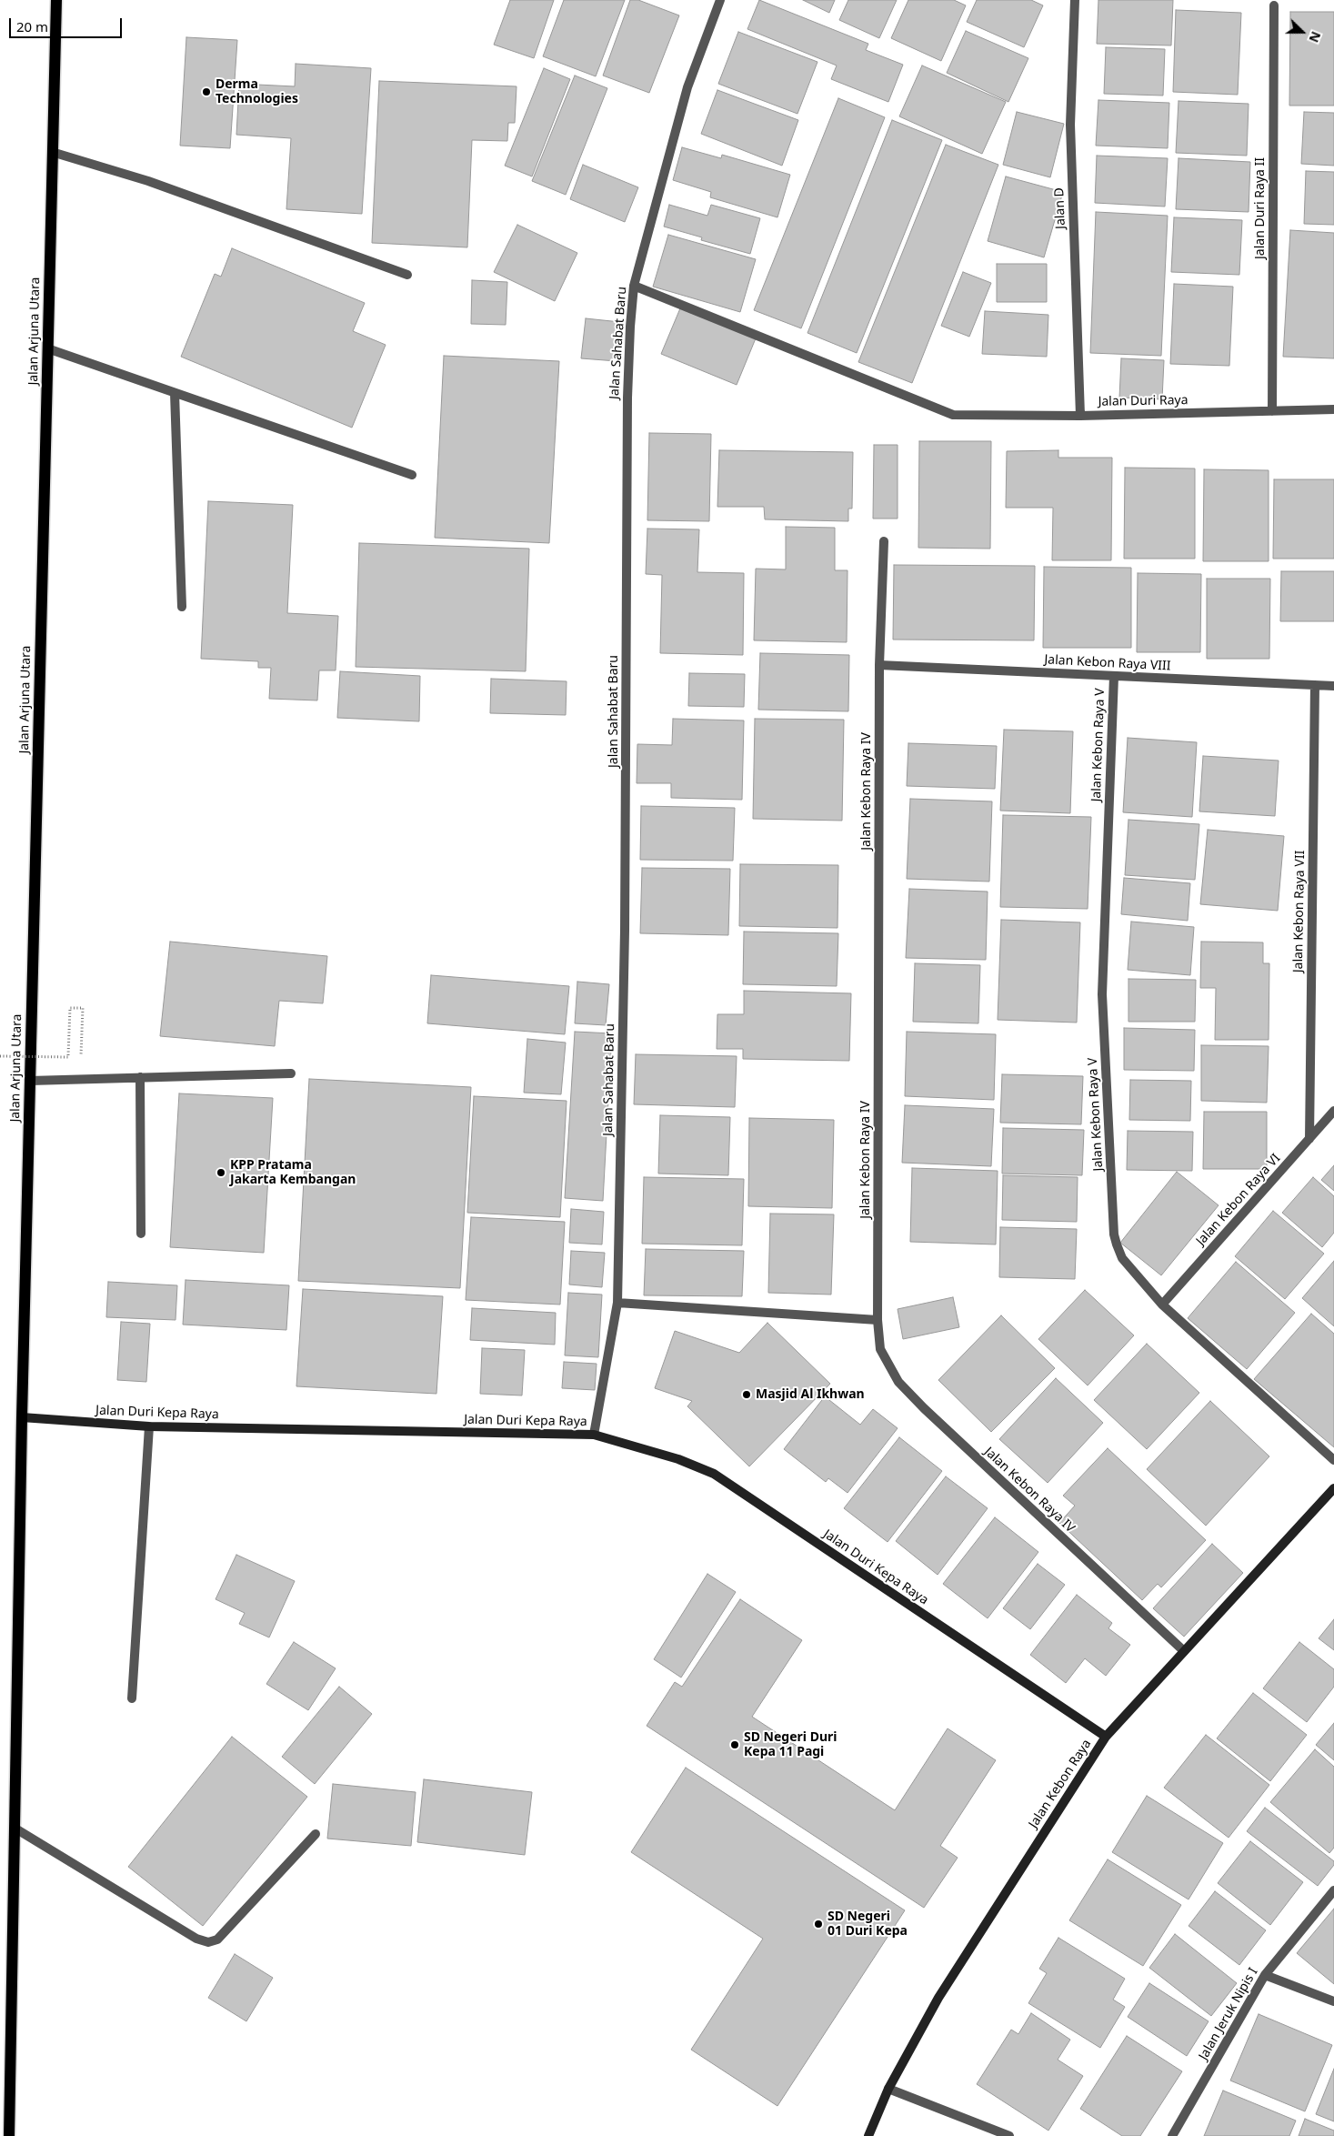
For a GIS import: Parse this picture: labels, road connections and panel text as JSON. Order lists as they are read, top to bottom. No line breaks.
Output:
{"streets":{"main road":["Jalan Arjuna Utara"],"street":["Jalan D","Jalan Duri Raya II","Jalan Sahabat Baru","Jalan Duri Raya","Jalan Kebon Raya VIII","Jalan Kebon Raya V","Jalan Kebon Raya IV","Jalan Kebon Raya VII","Jalan Kebon Raya VI","Jalan Duri Kepa Raya","Jalan Kebon Raya","Jalan Jeruk Nipis I"]},"crossings":[["Jalan D","Jalan Duri Raya"],["Jalan Duri Raya II","Jalan Duri Raya"],["Jalan Arjuna Utara","Jalan Duri Kepa Raya"],["Jalan Sahabat Baru","Jalan Duri Raya"],["Jalan Sahabat Baru","Jalan Duri Kepa Raya"],["Jalan Kebon Raya VIII","Jalan Kebon Raya V"],["Jalan Kebon Raya VIII","Jalan Kebon Raya IV"],["Jalan Kebon Raya VIII","Jalan Kebon Raya VII"],["Jalan Kebon Raya V","Jalan Kebon Raya VI"],["Jalan Kebon Raya IV","Jalan Kebon Raya"],["Jalan Kebon Raya VII","Jalan Kebon Raya VI"],["Jalan Duri Kepa Raya","Jalan Kebon Raya"]],"places":["Derma Technologies","KPP Pratama Jakarta Kembangan","Masjid Al Ikhwan","SD Negeri Duri Kepa 11 Pagi","SD Negeri 01 Duri Kepa"],"scale_bar":"20 m","north":"right"}
